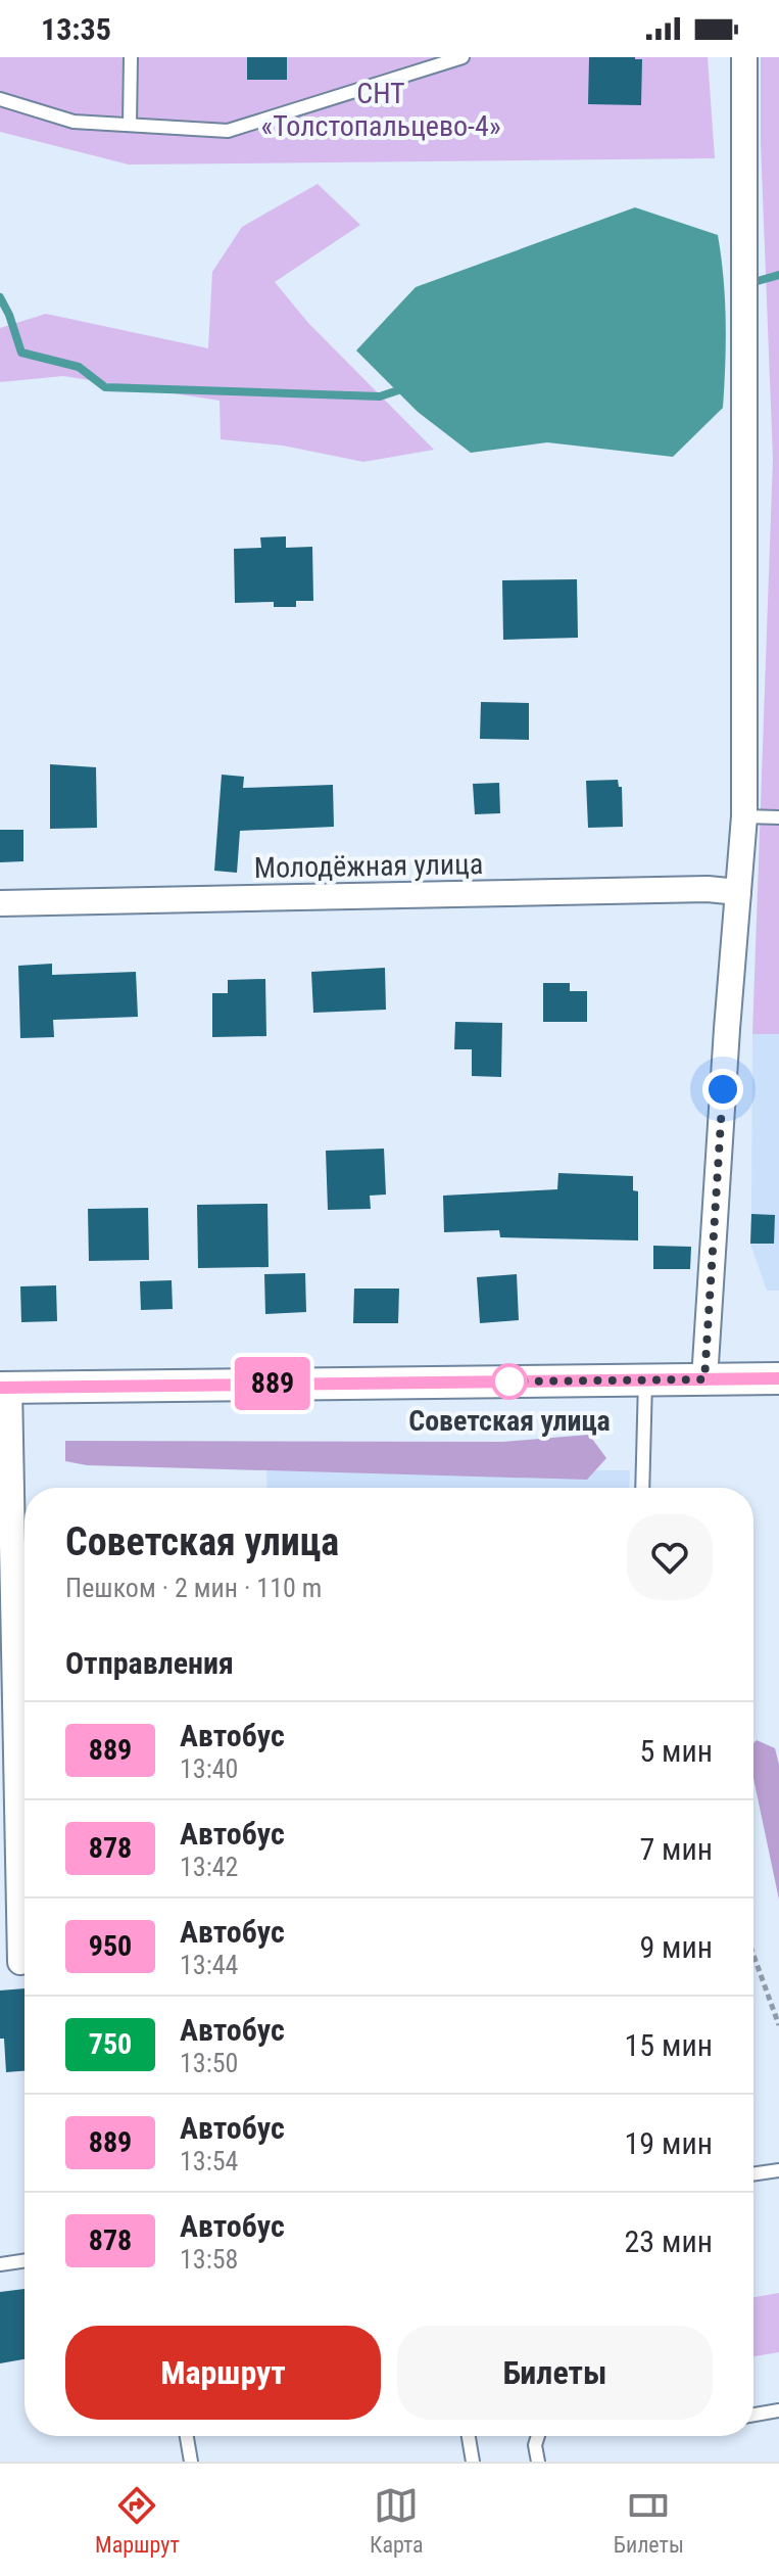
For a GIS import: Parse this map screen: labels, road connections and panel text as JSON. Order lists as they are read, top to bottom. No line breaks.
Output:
{"streets":{"street":["Молодёжная улица"]},"parks":["СНТ «Толстопальцево-4»"],"places":["Советская улица"],"lines":["bus line 889"],"page":{"status":"13:35","on_map":"889","heading":[["Советская улица","Пешком · 2 мин · 110 m"],"Отправления"],"list":[{"mark":"889","name":"Автобус","note":"13:40","value":"5 мин"},{"mark":"878","name":"Автобус","note":"13:42","value":"7 мин"},{"mark":"950","name":"Автобус","note":"13:44","value":"9 мин"},{"mark":"750","name":"Автобус","note":"13:50","value":"15 мин"},{"mark":"889","name":"Автобус","note":"13:54","value":"19 мин"},{"mark":"878","name":"Автобус","note":"13:58","value":"23 мин"}],"buttons":["Маршрут","Билеты"],"tabs":["Маршрут","Карта","Билеты"]}}
